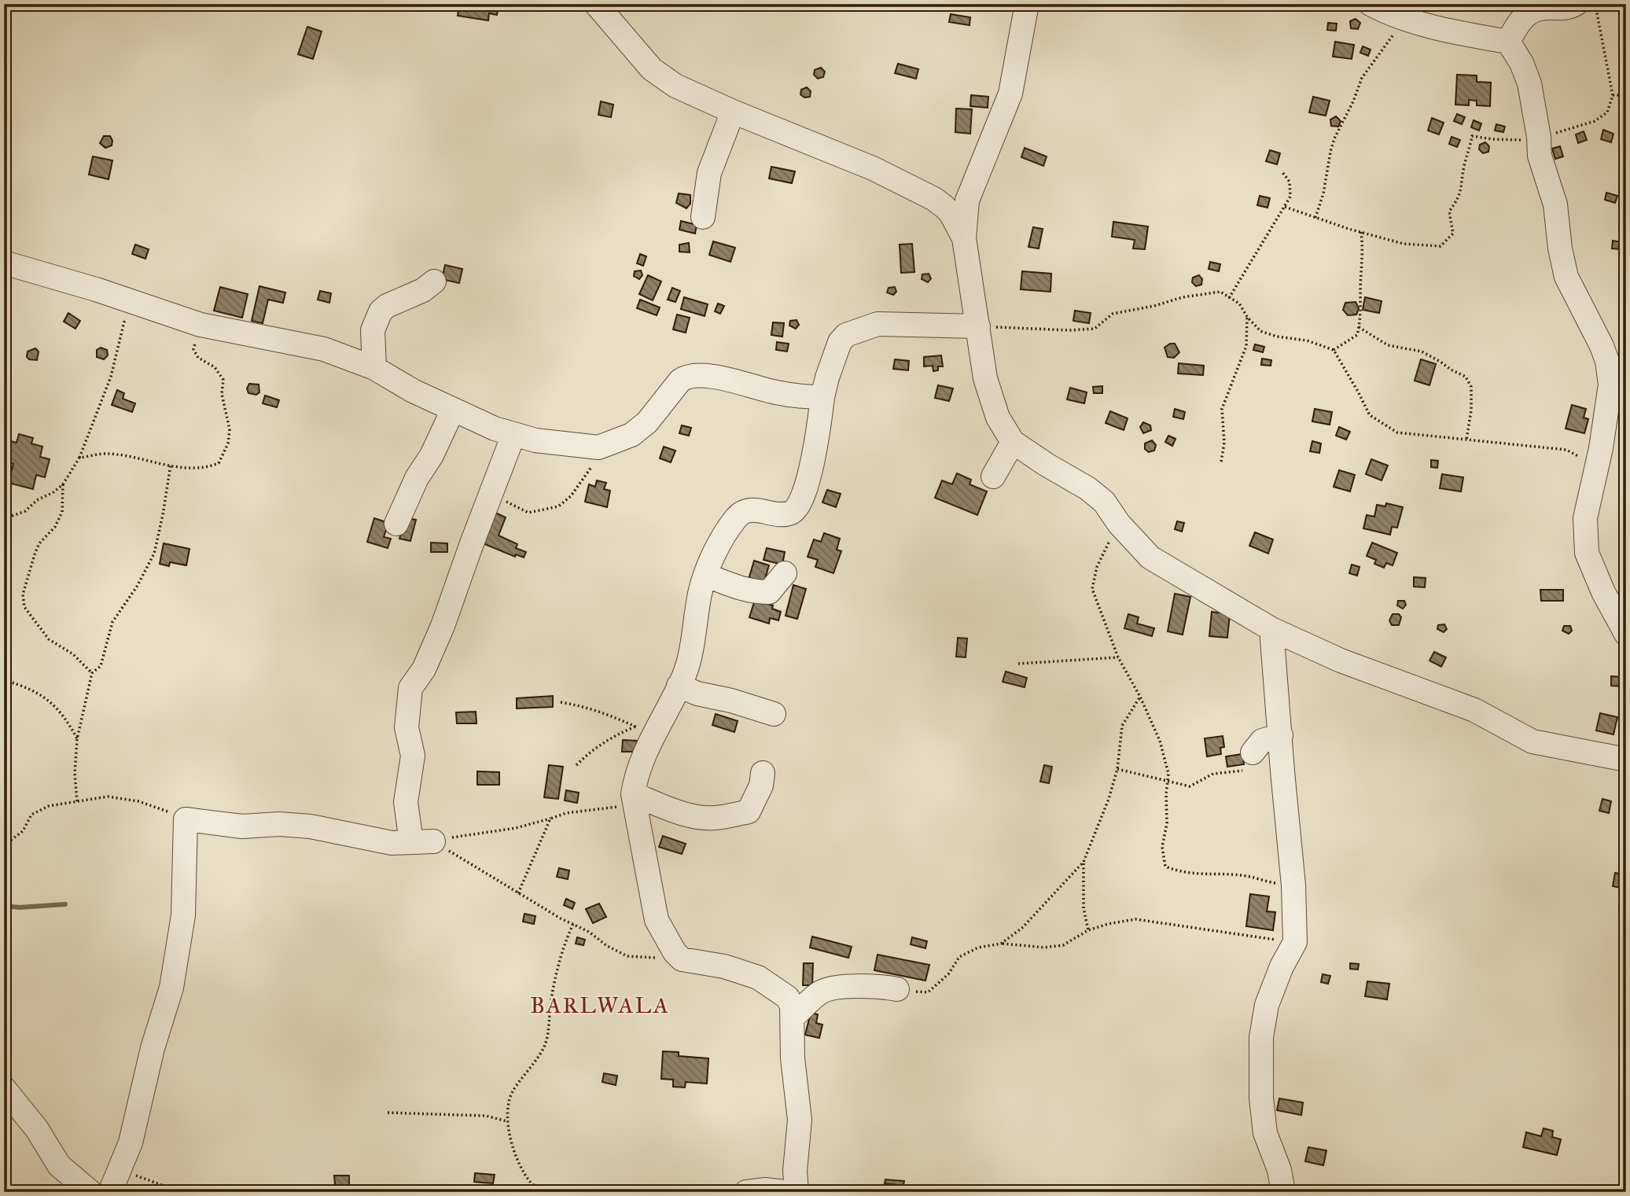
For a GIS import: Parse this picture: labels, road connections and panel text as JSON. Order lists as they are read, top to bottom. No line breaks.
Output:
{"districts":["BARLWALA"]}
